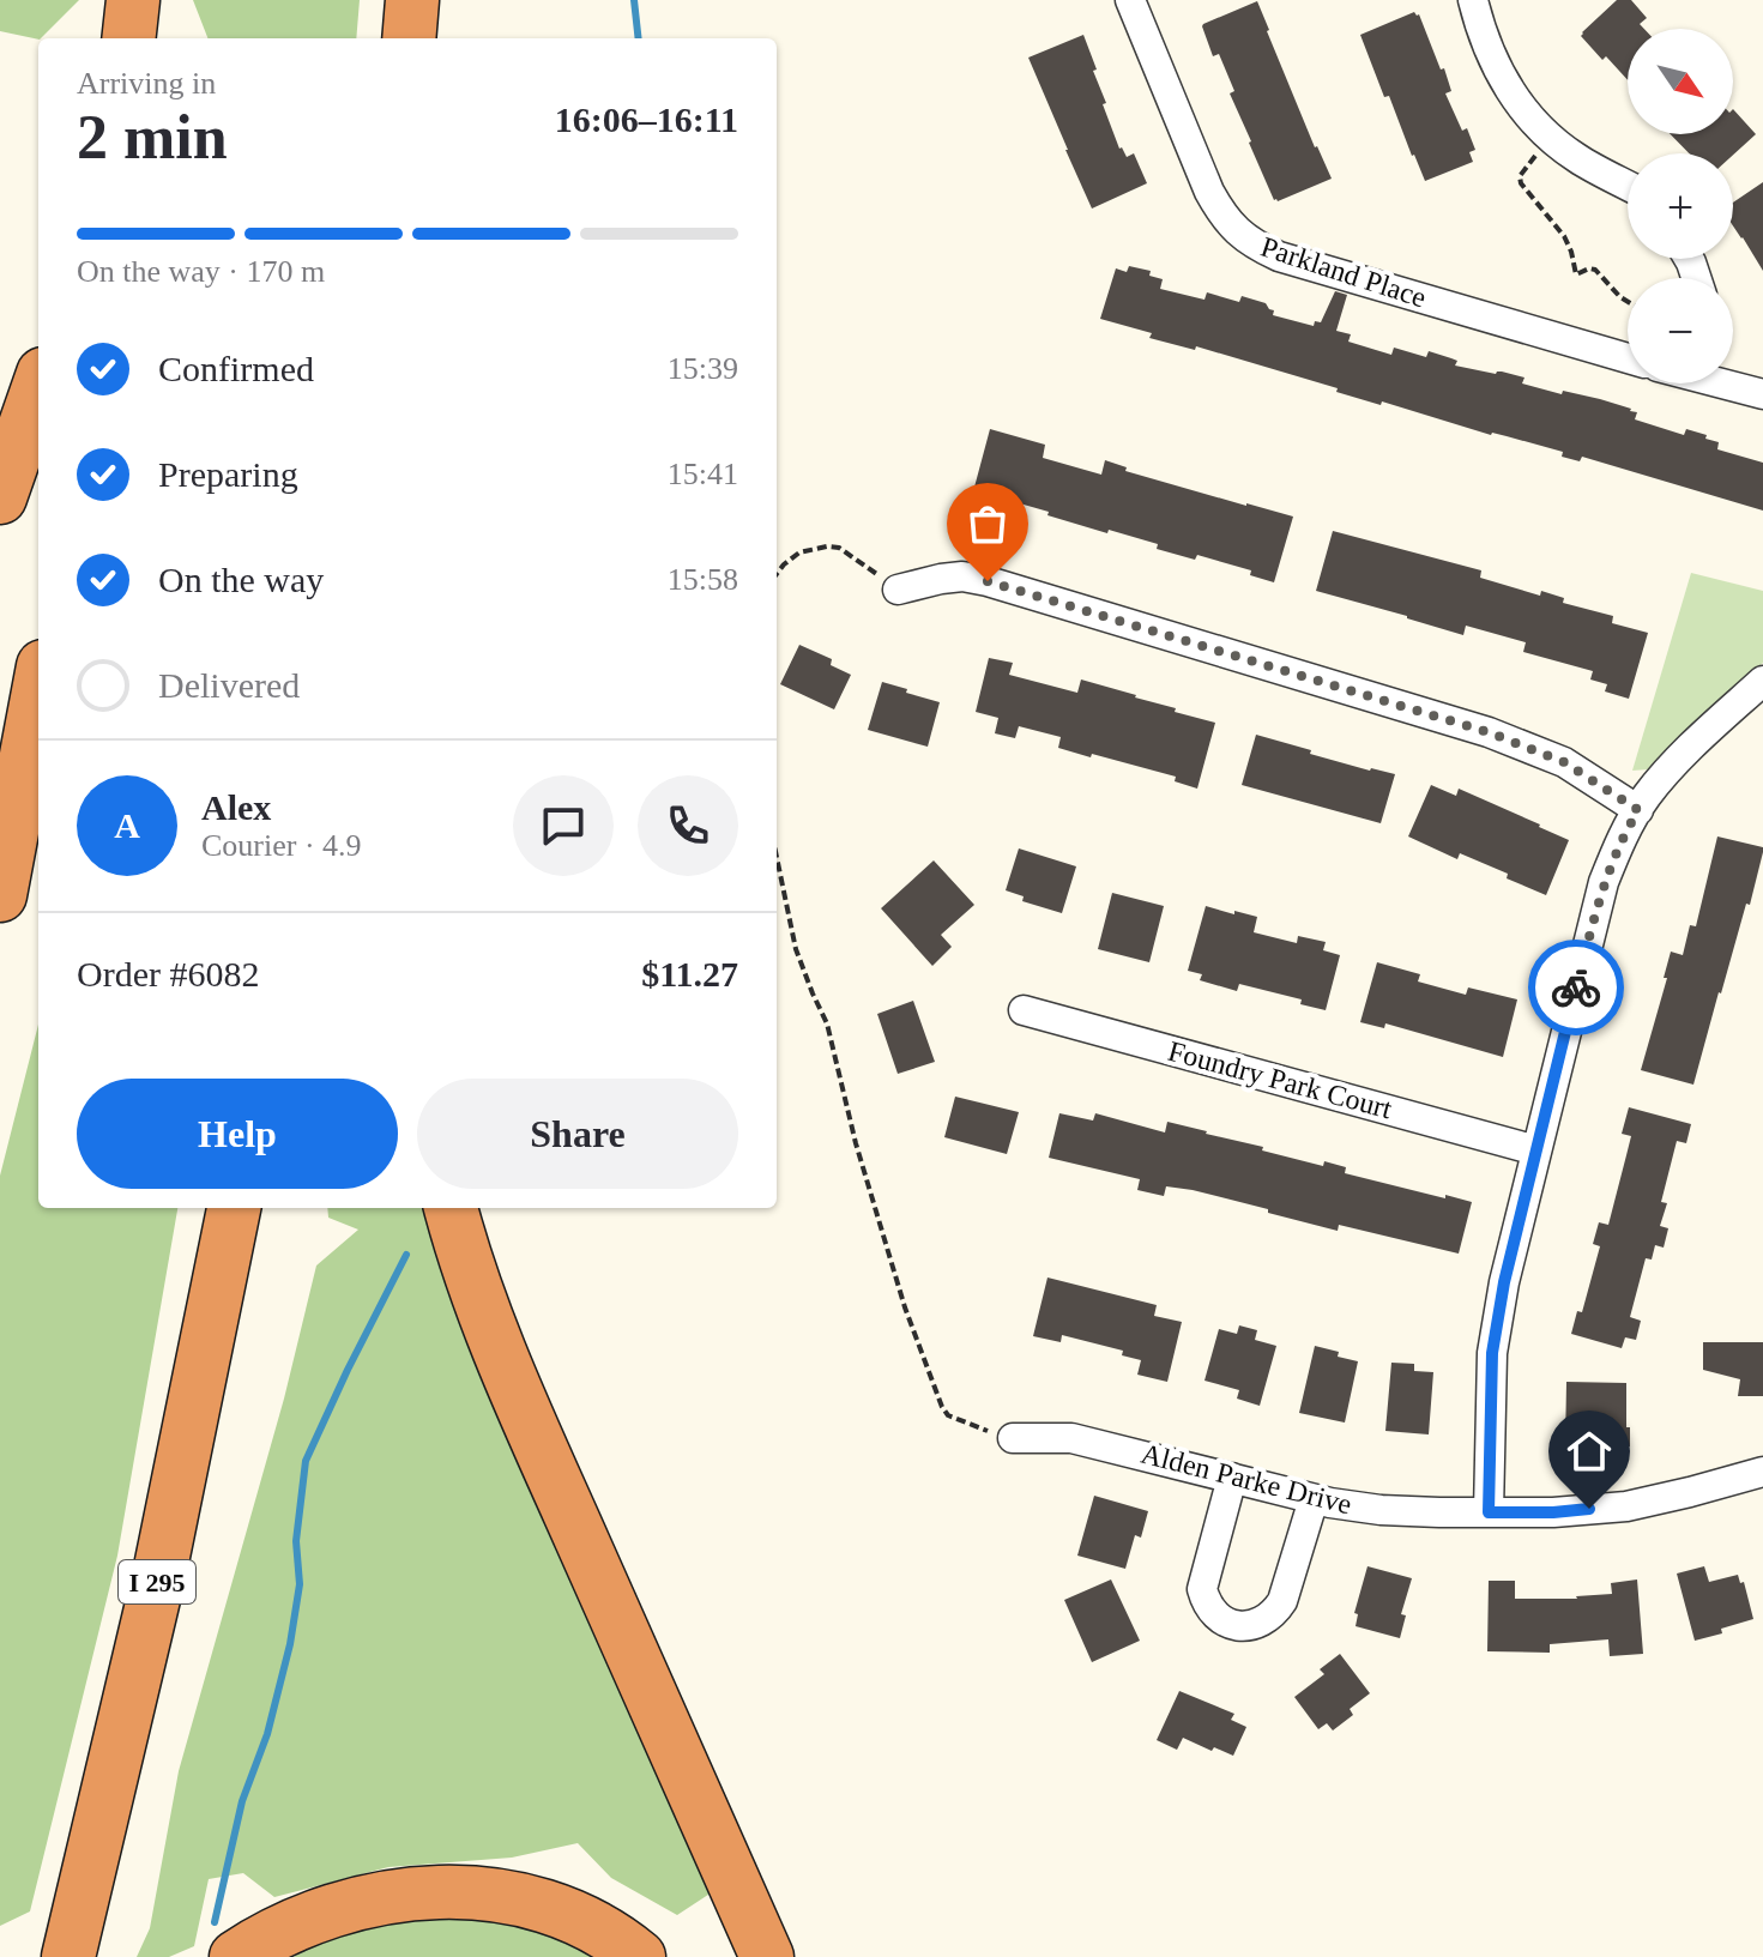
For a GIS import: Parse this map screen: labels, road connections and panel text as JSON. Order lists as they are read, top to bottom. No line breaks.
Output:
{"streets":{"highway":["I 295"],"street":["Parkland Place","Foundry Park Court","Alden Parke Drive"]},"north":"bottom right","page":{"map_buttons":["+","−"],"heading":["2 min","Arriving in","16:06–16:11"],"panel":["Alex","Courier · 4.9","Order #6082","$11.27"],"bar":"On the way · 170 m","list":[["Confirmed","15:39"],["Preparing","15:41"],["On the way","15:58"],"Delivered"],"round":"A","buttons":["Help","Share"]}}
